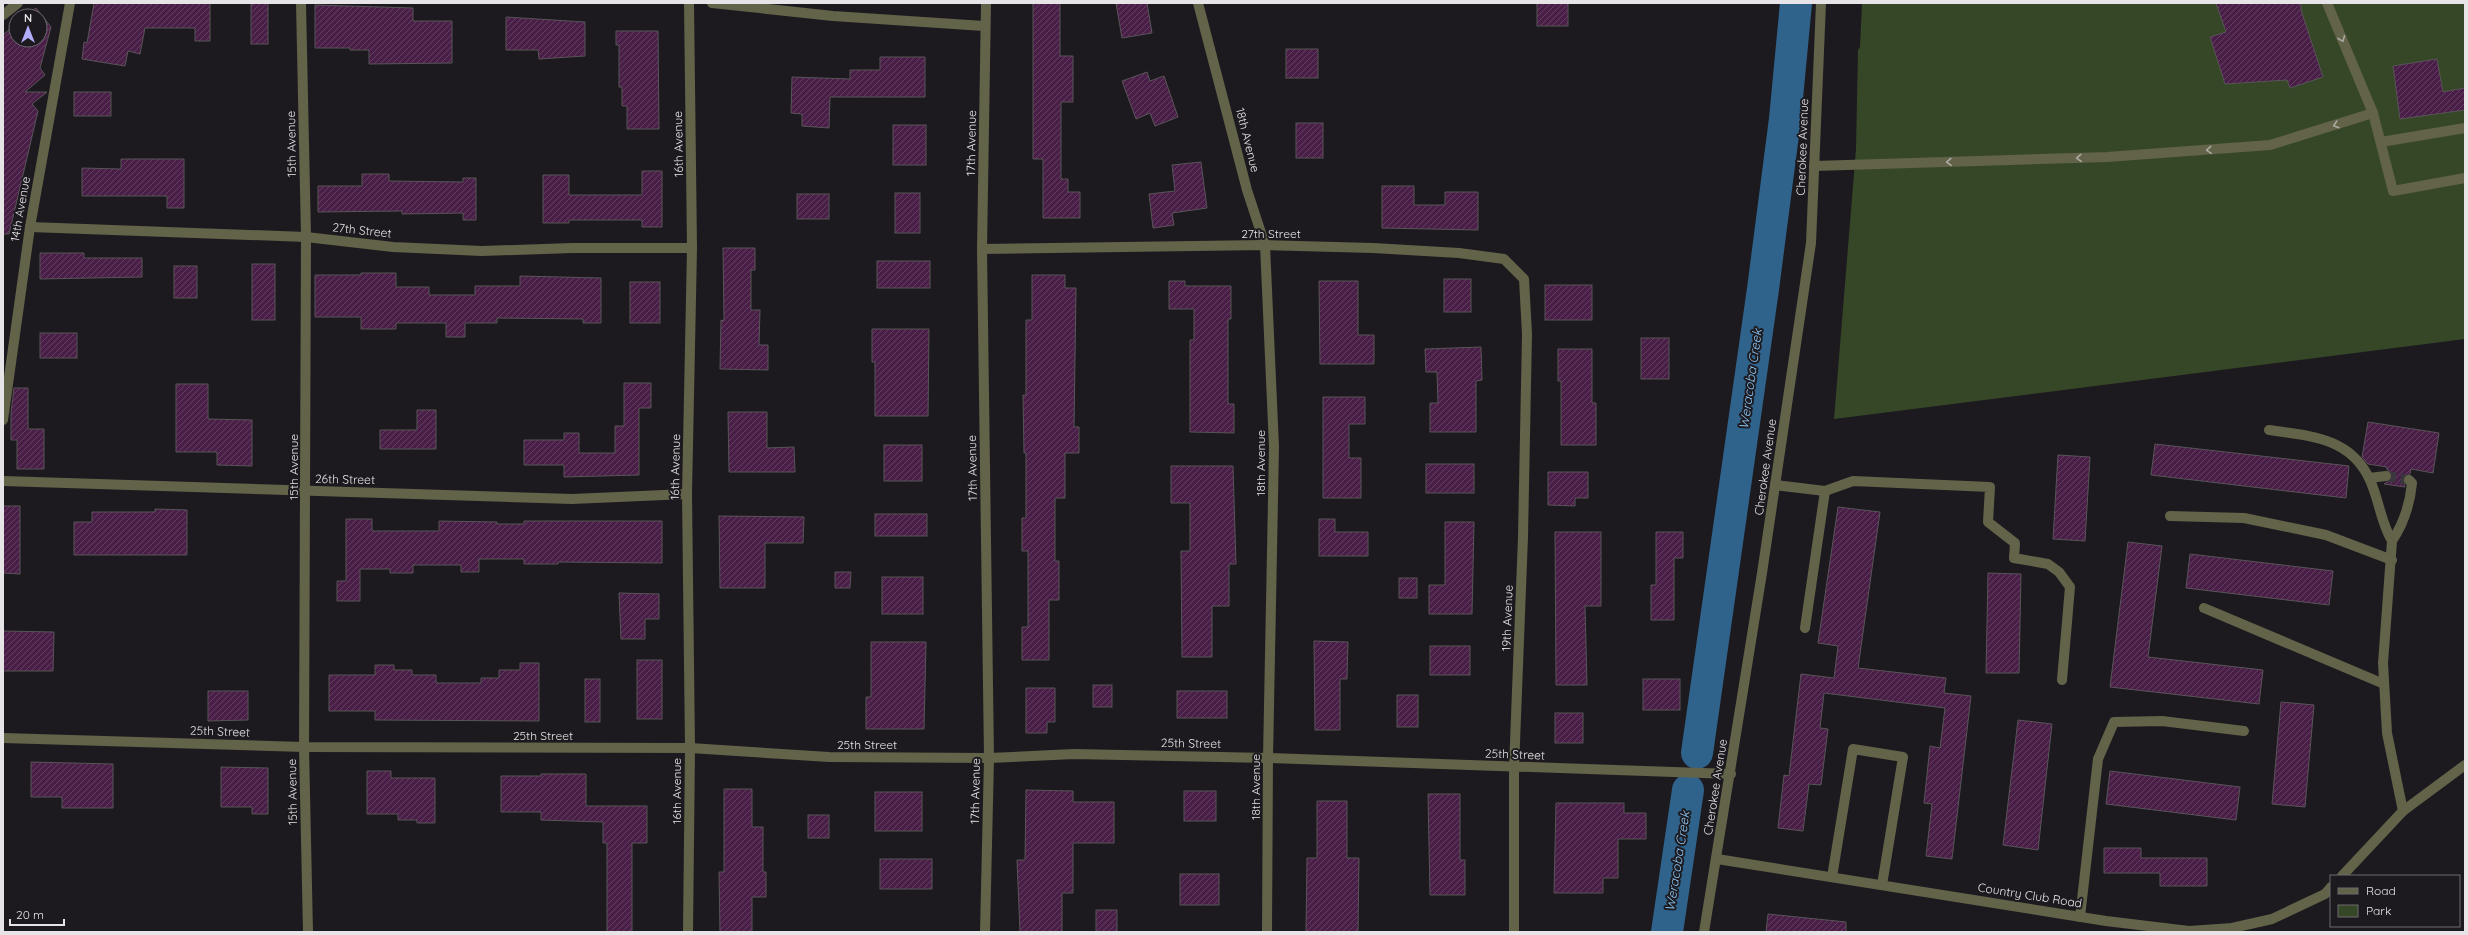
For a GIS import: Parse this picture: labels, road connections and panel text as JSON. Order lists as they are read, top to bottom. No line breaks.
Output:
{"streets":{"street":["18th Avenue","17th Avenue","15th Avenue","16th Avenue","Cherokee Avenue","14th Avenue","27th Street","26th Street","19th Avenue","25th Street","Country Club Road"]},"crossings":[["18th Avenue","27th Street"],["18th Avenue","25th Street"],["17th Avenue","27th Street"],["17th Avenue","25th Street"],["15th Avenue","27th Street"],["15th Avenue","26th Street"],["15th Avenue","25th Street"],["16th Avenue","27th Street"],["16th Avenue","26th Street"],["16th Avenue","25th Street"],["Cherokee Avenue","25th Street"],["Cherokee Avenue","Country Club Road"],["14th Avenue","27th Street"],["27th Street","19th Avenue"],["19th Avenue","25th Street"]],"water":["Weracoba Creek"],"legend":["Road","Park"],"scale_bar":"20 m","north":"top"}
